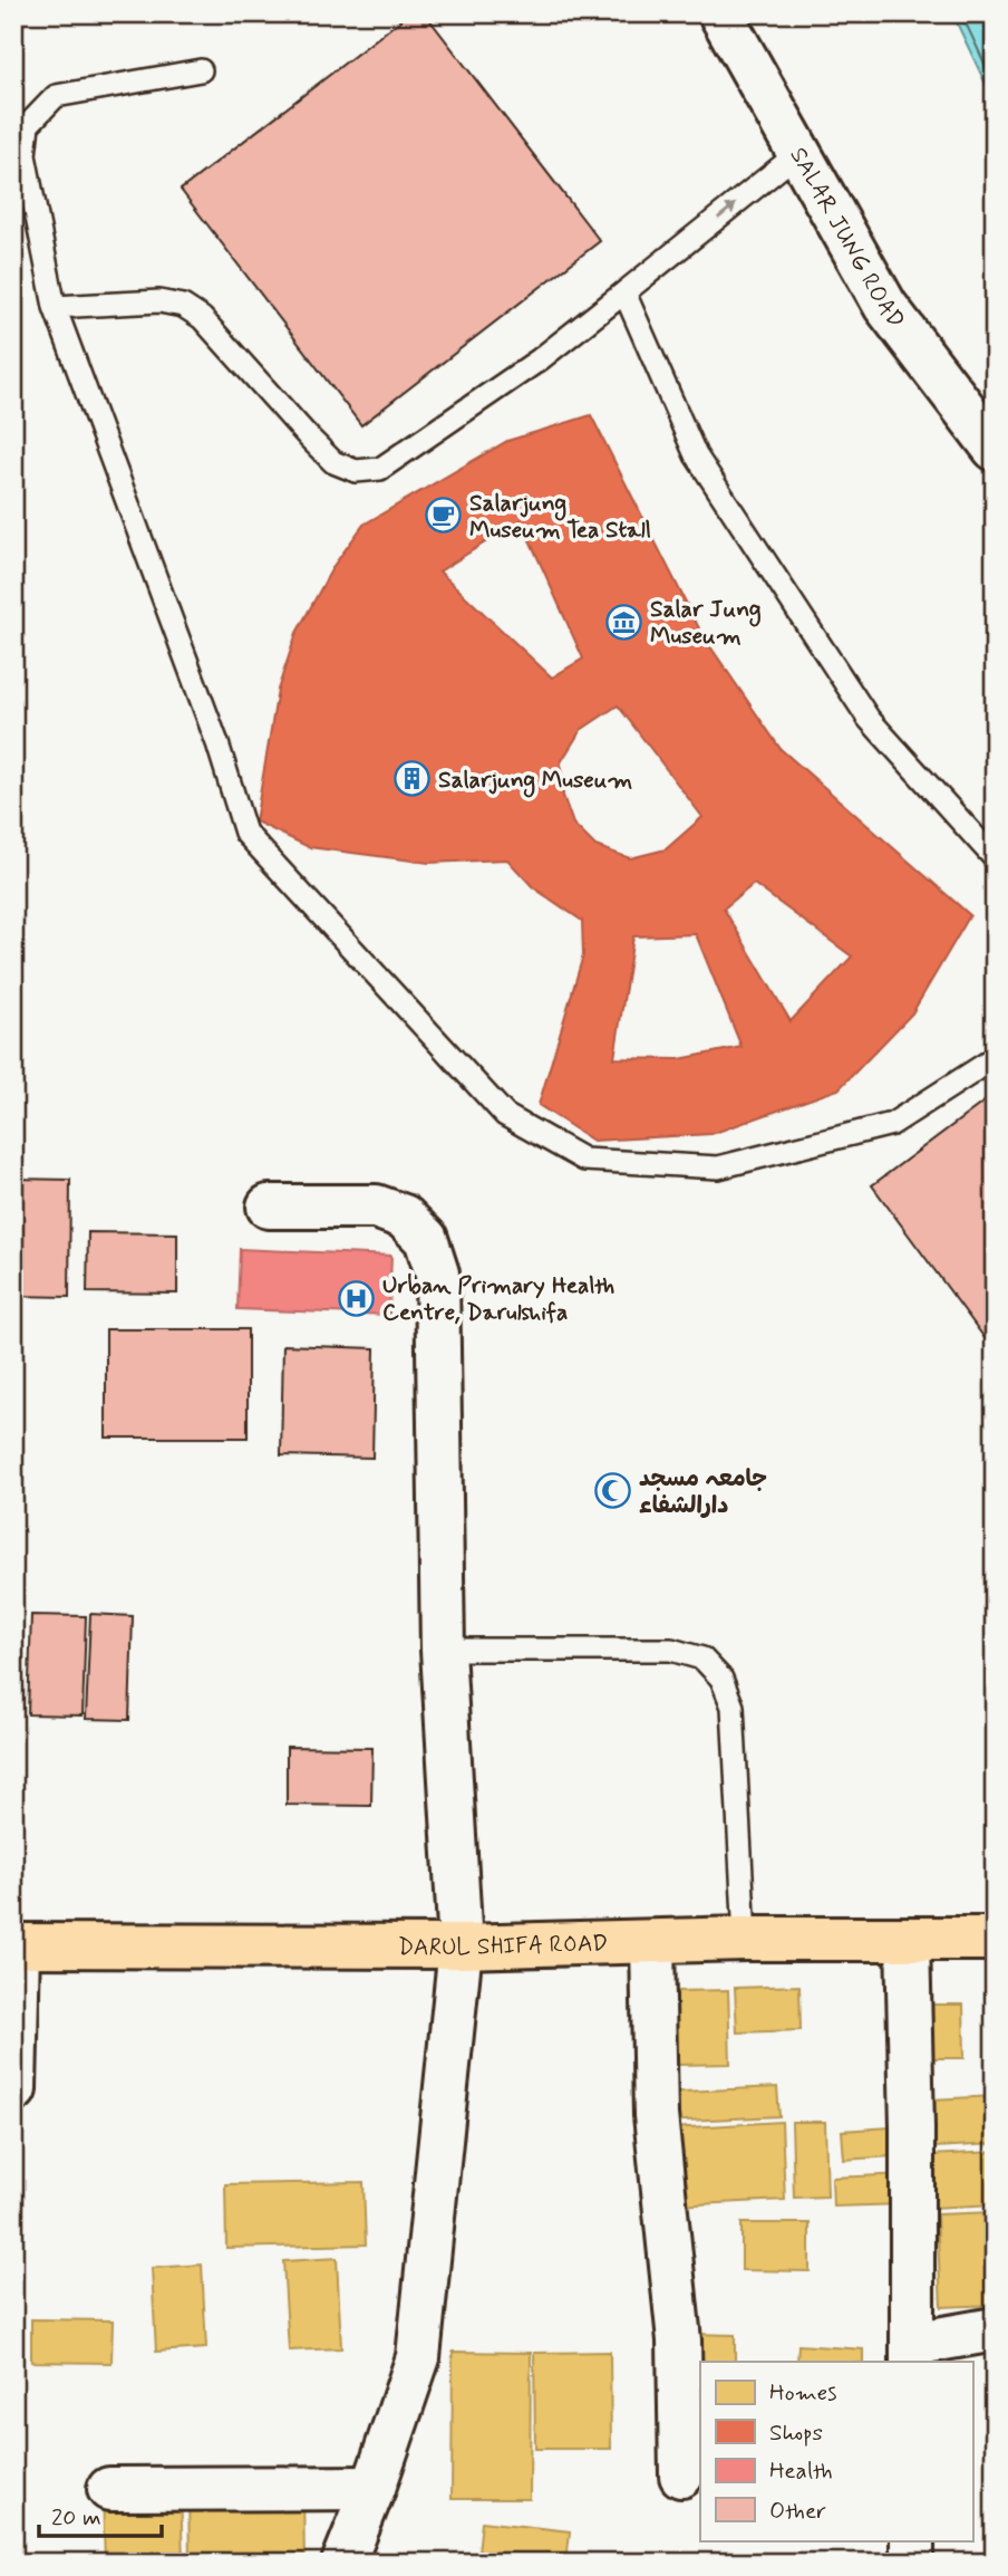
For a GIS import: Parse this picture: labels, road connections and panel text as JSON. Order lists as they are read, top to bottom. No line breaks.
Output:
{"streets":{"main road":["DARUL SHIFA ROAD"],"street":["SALAR JUNG ROAD"]},"places":{"cafe":["Salarjung Museum Tea Stall"],"museum":["Salar Jung Museum"],"building":["Salarjung Museum"],"hospital":["Urban Primary Health Centre, Darulshifa"],"mosque":["جامعہ مسجد دارالشفاء"]},"legend":["Homes","Shops","Health","Other"],"scale_bar":"20 m"}
